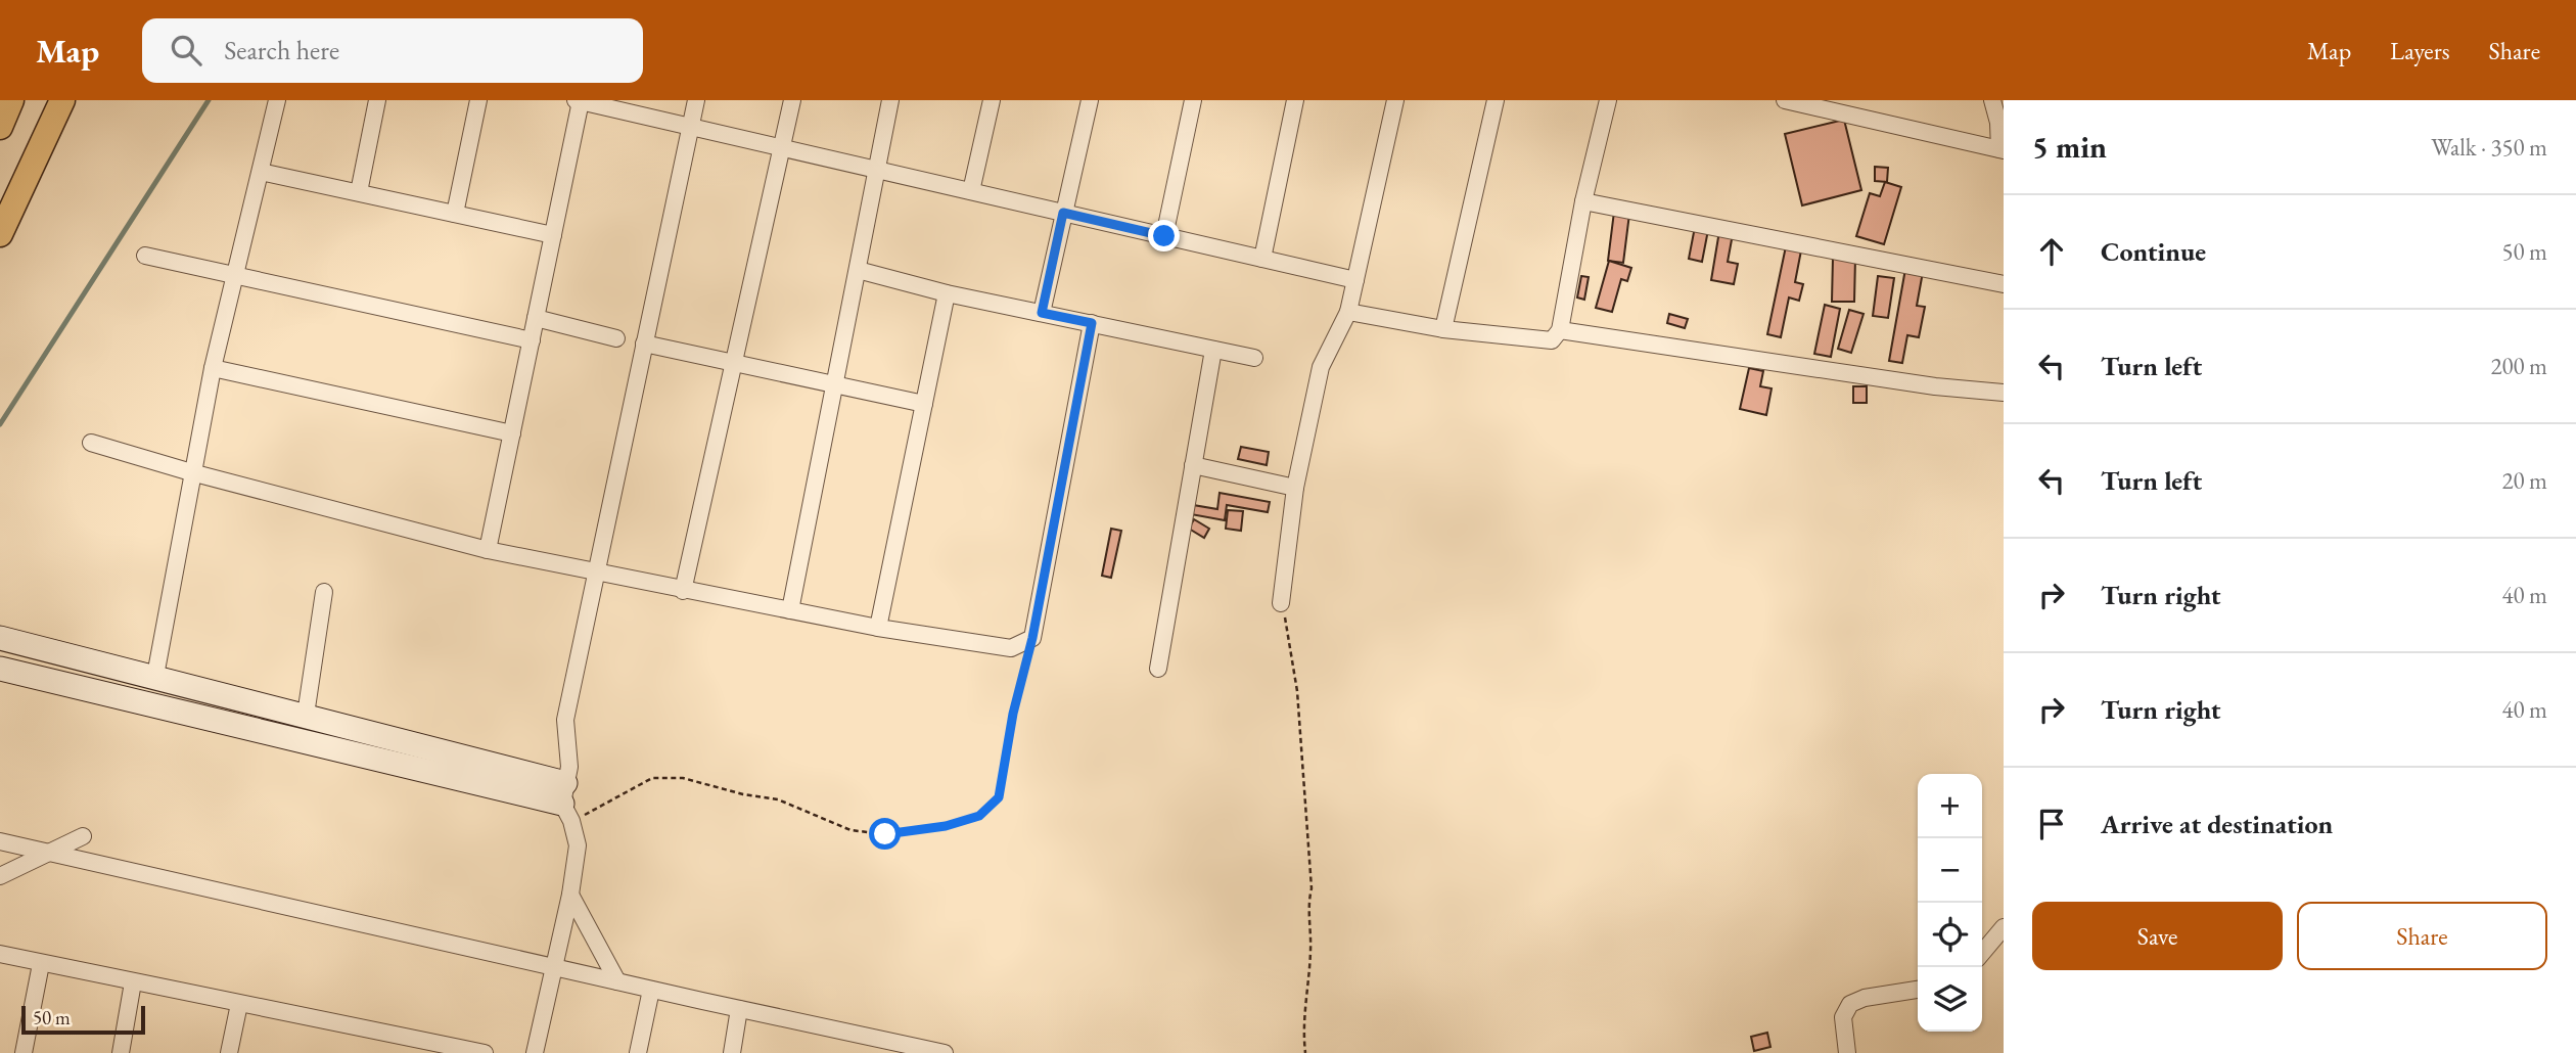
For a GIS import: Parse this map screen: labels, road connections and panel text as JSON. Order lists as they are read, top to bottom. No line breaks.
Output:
{"scale_bar":"50 m","page":{"header":"Map","search":"Search here","nav":["Map","Layers","Share"],"heading":["5 min","Walk · 350 m"],"list":[["Continue","50 m"],["Turn left","200 m"],["Turn left","20 m"],["Turn right","40 m"],["Turn right","40 m"],"Arrive at destination"],"map_buttons":["+","−"],"buttons":["Save","Share"],"scale":"50 m"}}
